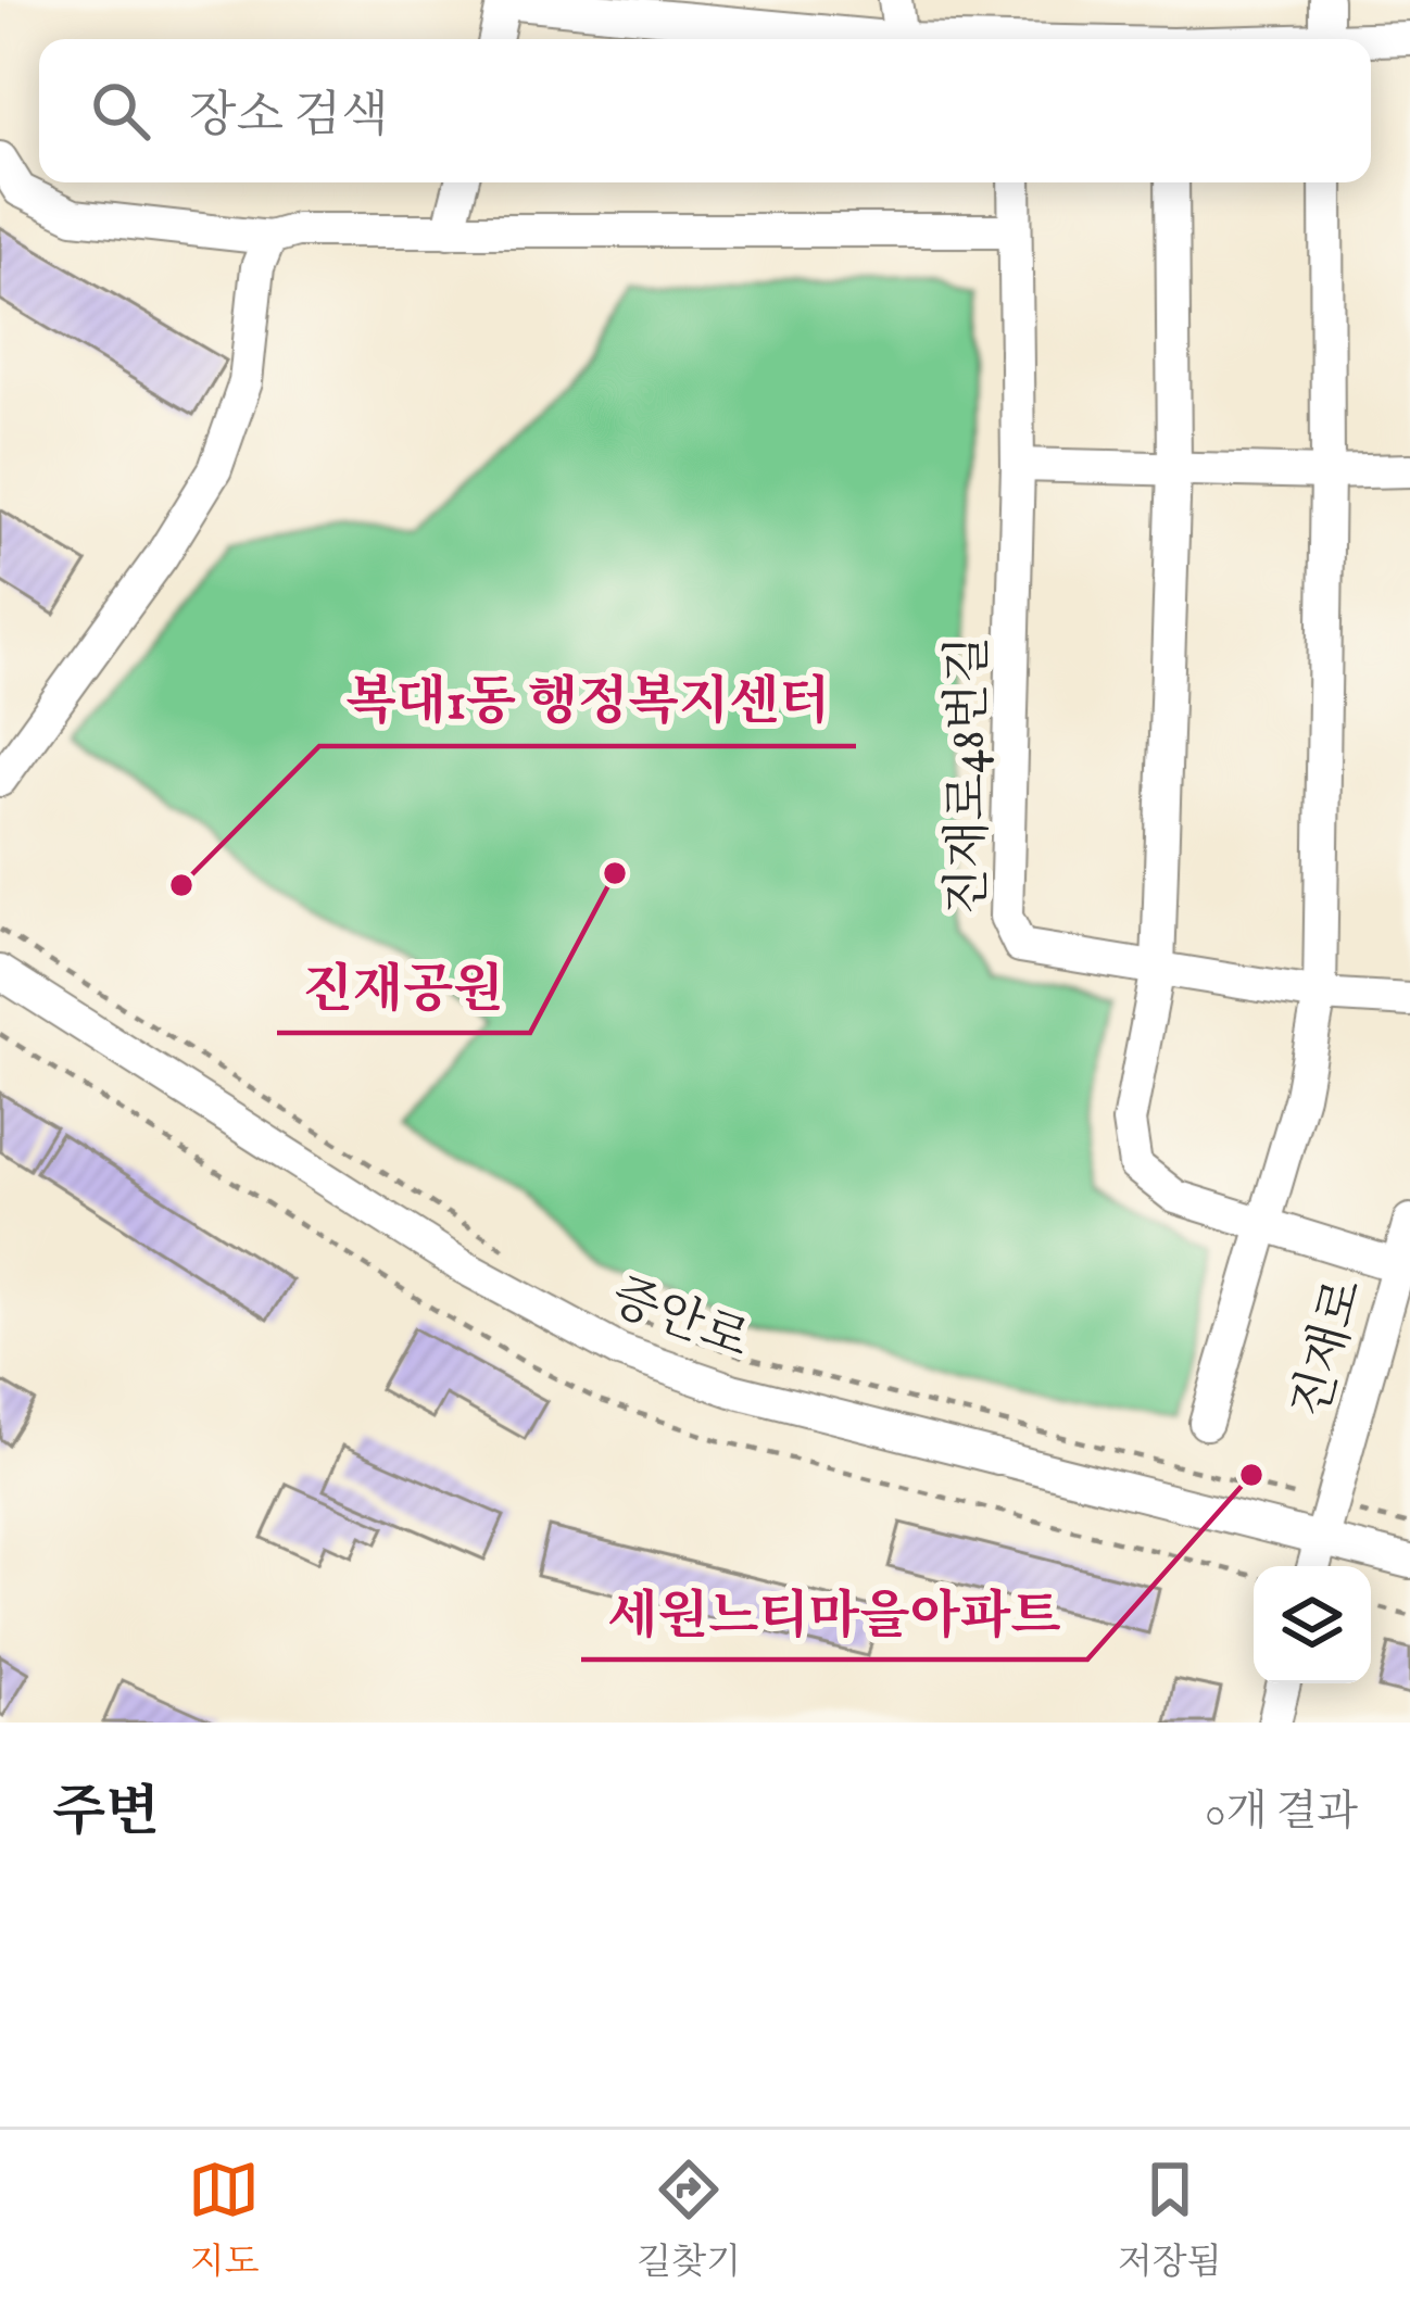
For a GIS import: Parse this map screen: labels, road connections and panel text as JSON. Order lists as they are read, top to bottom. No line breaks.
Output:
{"streets":{"street":["진재로48번길","증안로","진재로"]},"crossings":[["증안로","진재로"]],"places":["진재공원","복대1동 행정복지센터","세원느티마을아파트"],"page":{"search":"장소 검색","heading":["주변","0개 결과"],"nav":["지도","길찾기","저장됨"]}}
